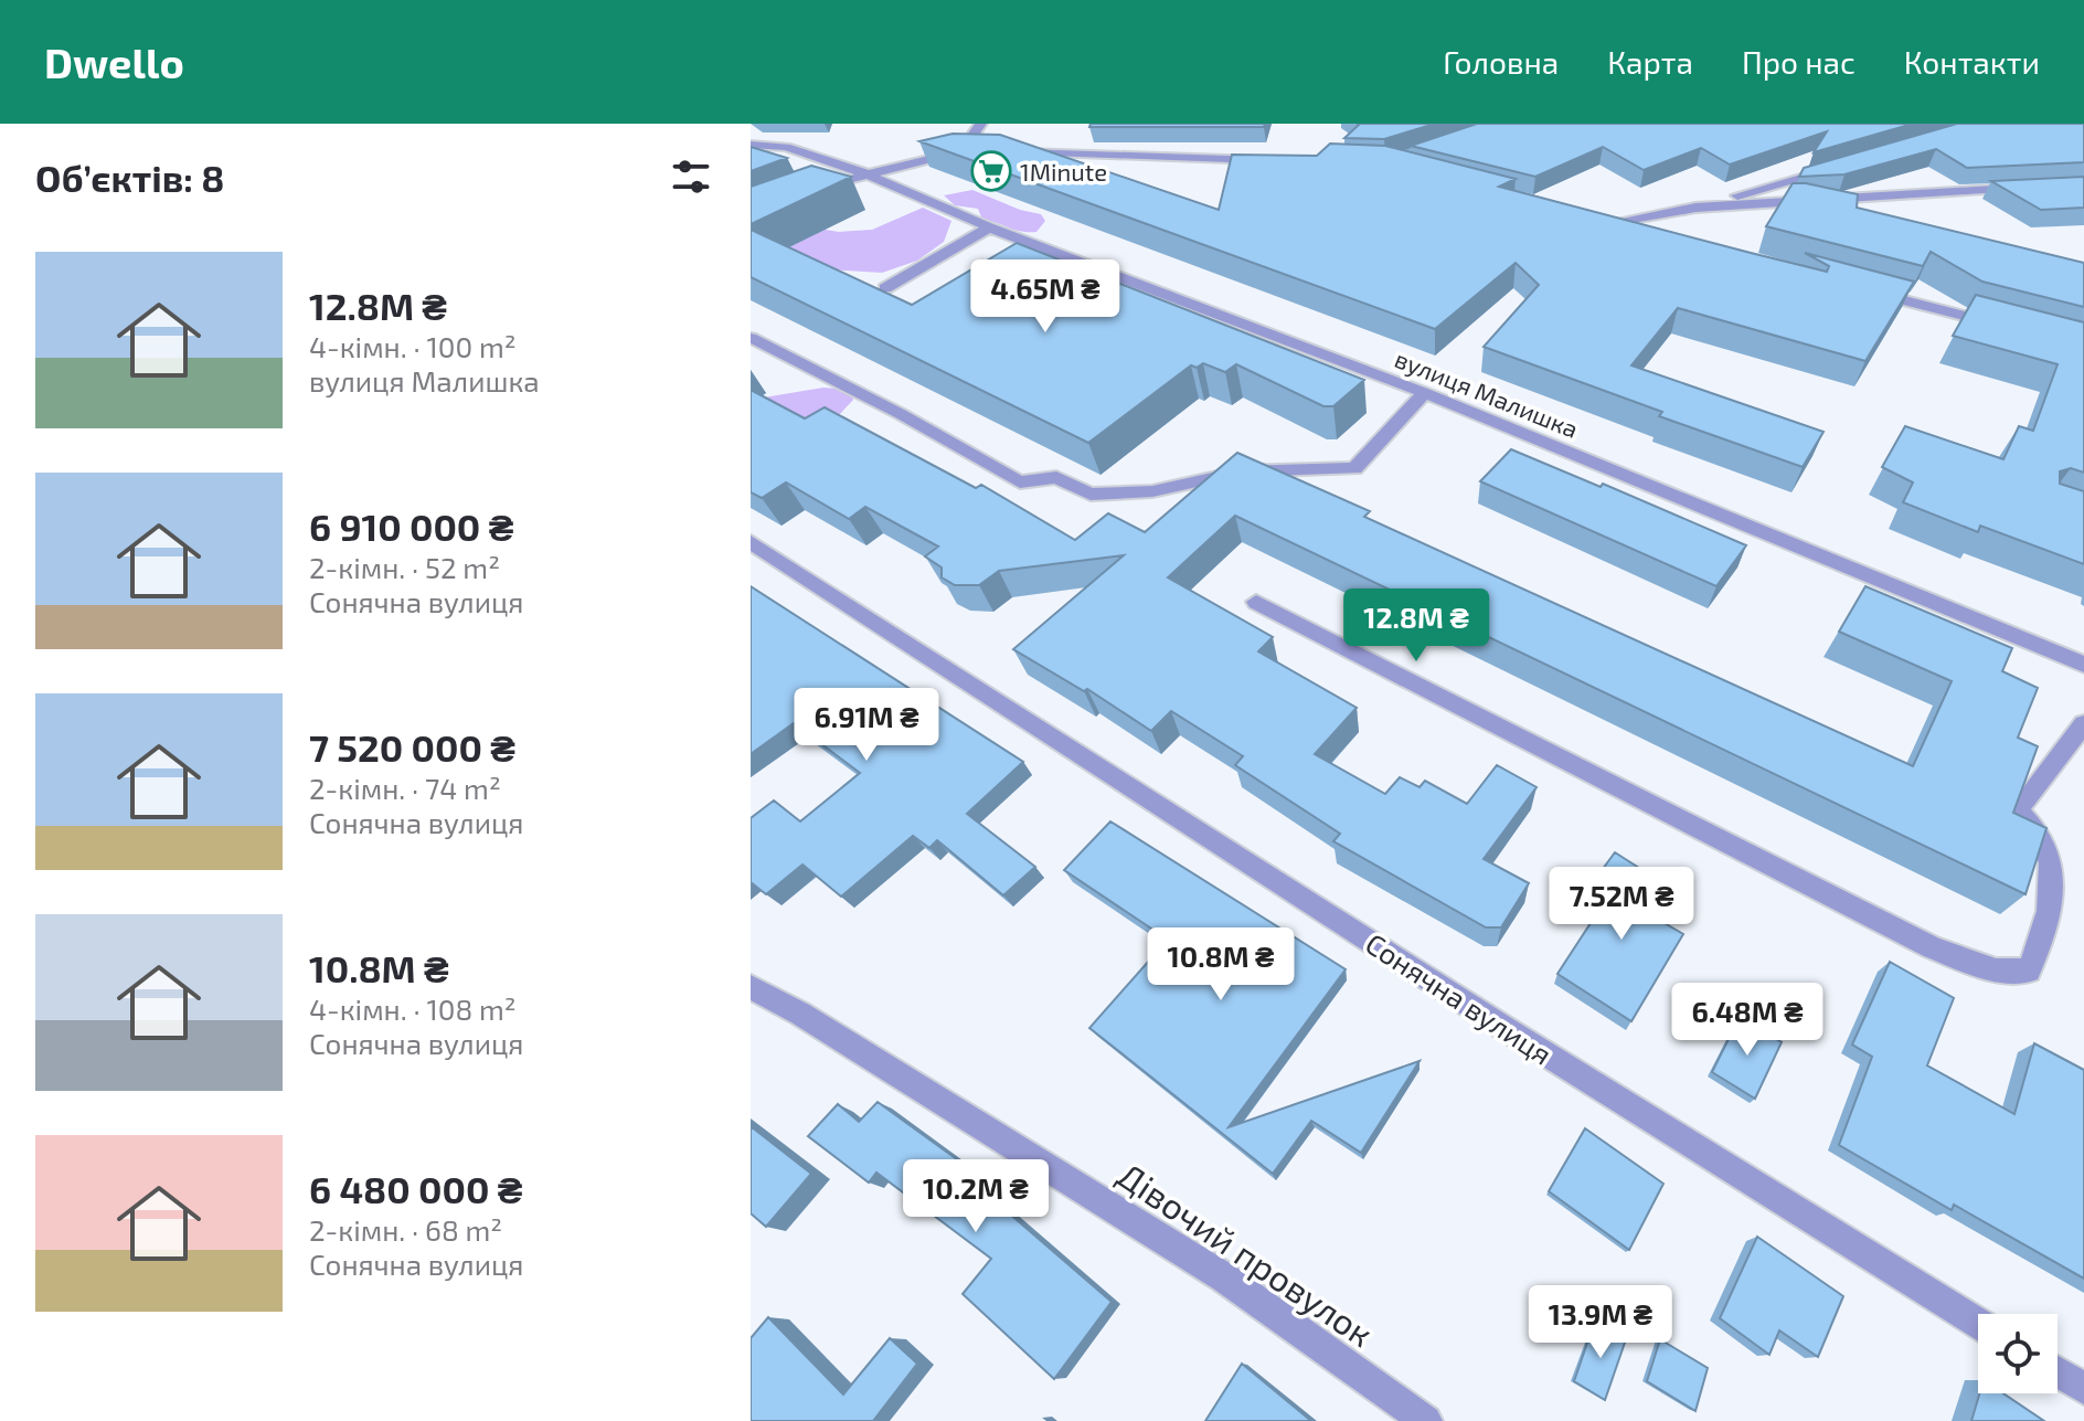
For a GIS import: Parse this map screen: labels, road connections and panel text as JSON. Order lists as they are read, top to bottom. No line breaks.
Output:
{"streets":{"street":["вулиця Малишка","Сонячна вулиця","Дівочий провулок"]},"places":{"supermarket":["1Minute"]},"page":{"header":"Dwello","nav":["Головна","Карта","Про нас","Контакти"],"heading":"Об’єктів: 8","list":[{"name":"12.8M ₴","note":"4-кімн. · 100 m² · вулиця Малишка"},{"name":"6 910 000 ₴","note":"2-кімн. · 52 m² · Сонячна вулиця"},{"name":"7 520 000 ₴","note":"2-кімн. · 74 m² · Сонячна вулиця"},{"name":"10.8M ₴","note":"4-кімн. · 108 m² · Сонячна вулиця"},{"name":"6 480 000 ₴","note":"2-кімн. · 68 m² · Сонячна вулиця"}],"price":["4.65M ₴","12.8M ₴","6.91M ₴","7.52M ₴","10.8M ₴","6.48M ₴","10.2M ₴","13.9M ₴"]}}
